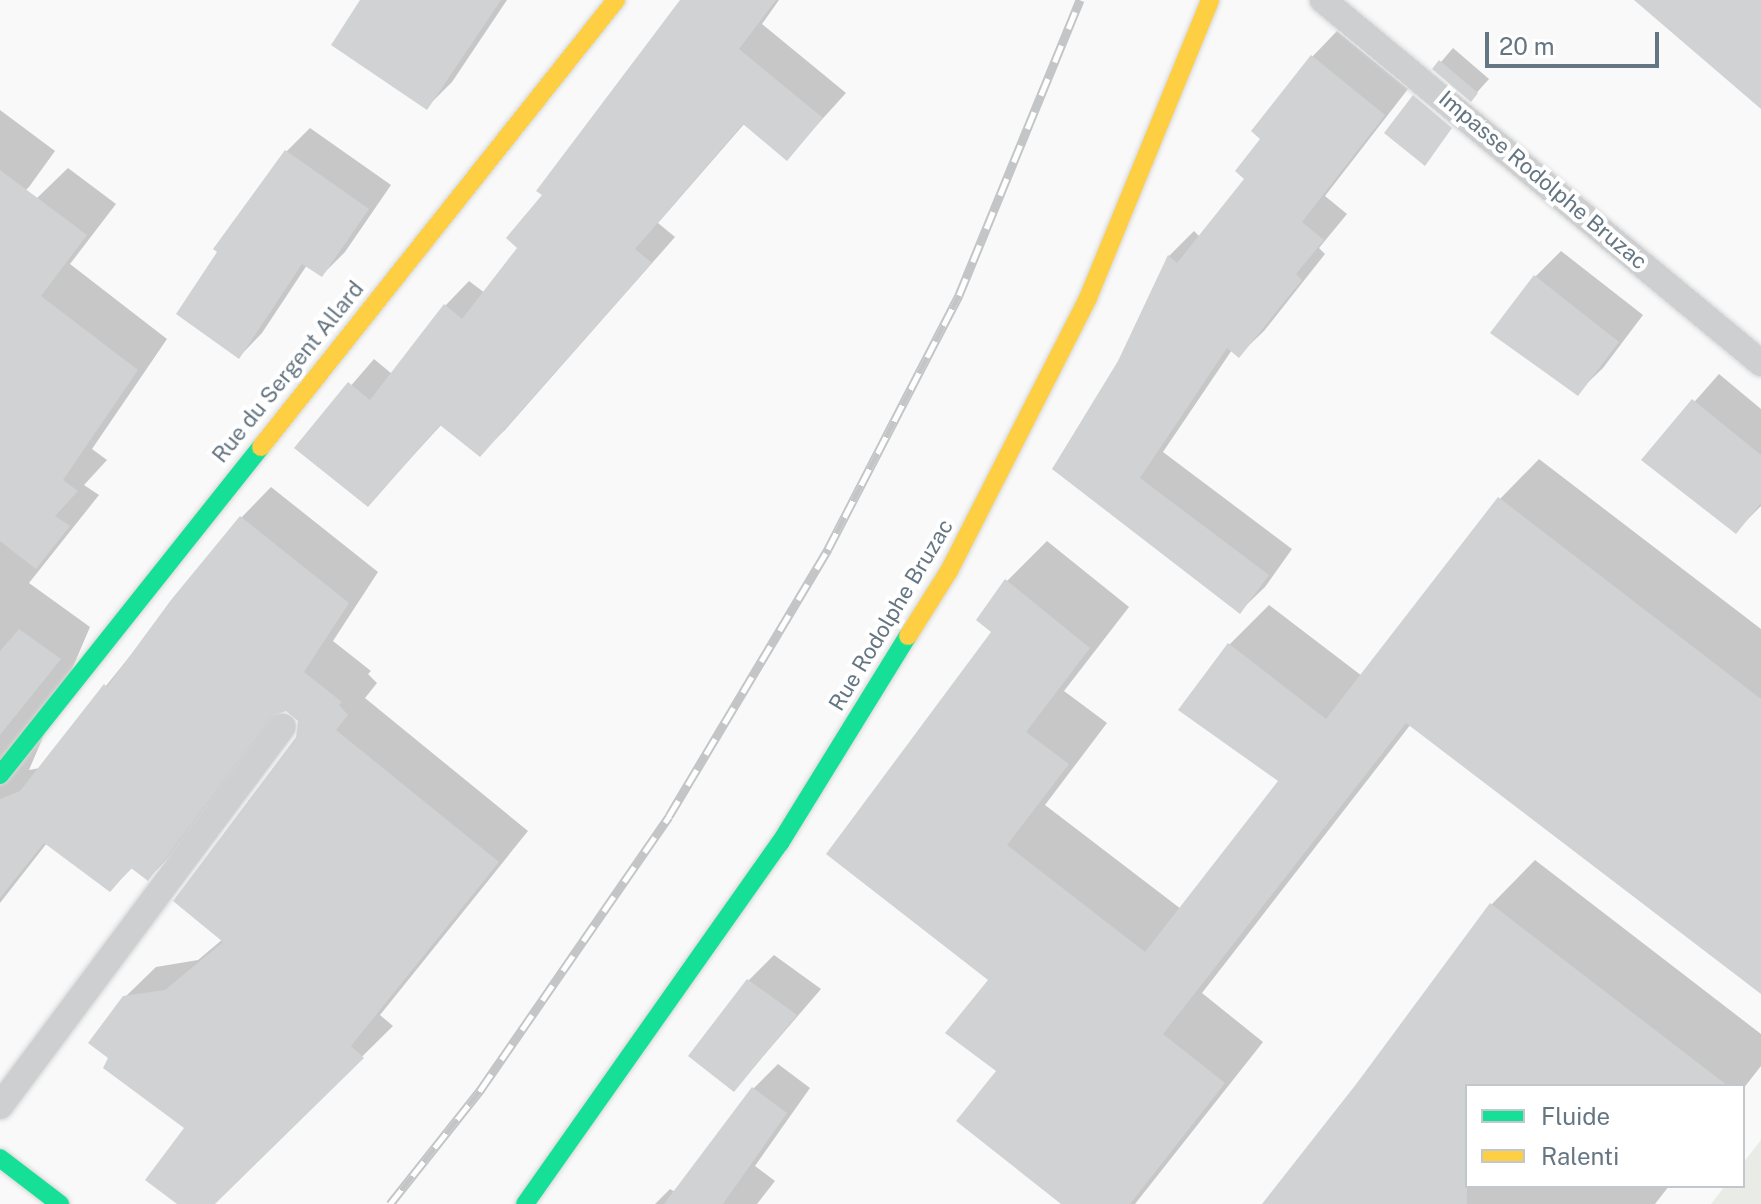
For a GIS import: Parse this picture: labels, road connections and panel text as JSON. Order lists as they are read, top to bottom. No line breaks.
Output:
{"streets":{"street":["Rue du Sergent Allard","Rue Rodolphe Bruzac"],"lane":["Impasse Rodolphe Bruzac"]},"legend":["Fluide","Ralenti"],"scale_bar":"20 m"}
